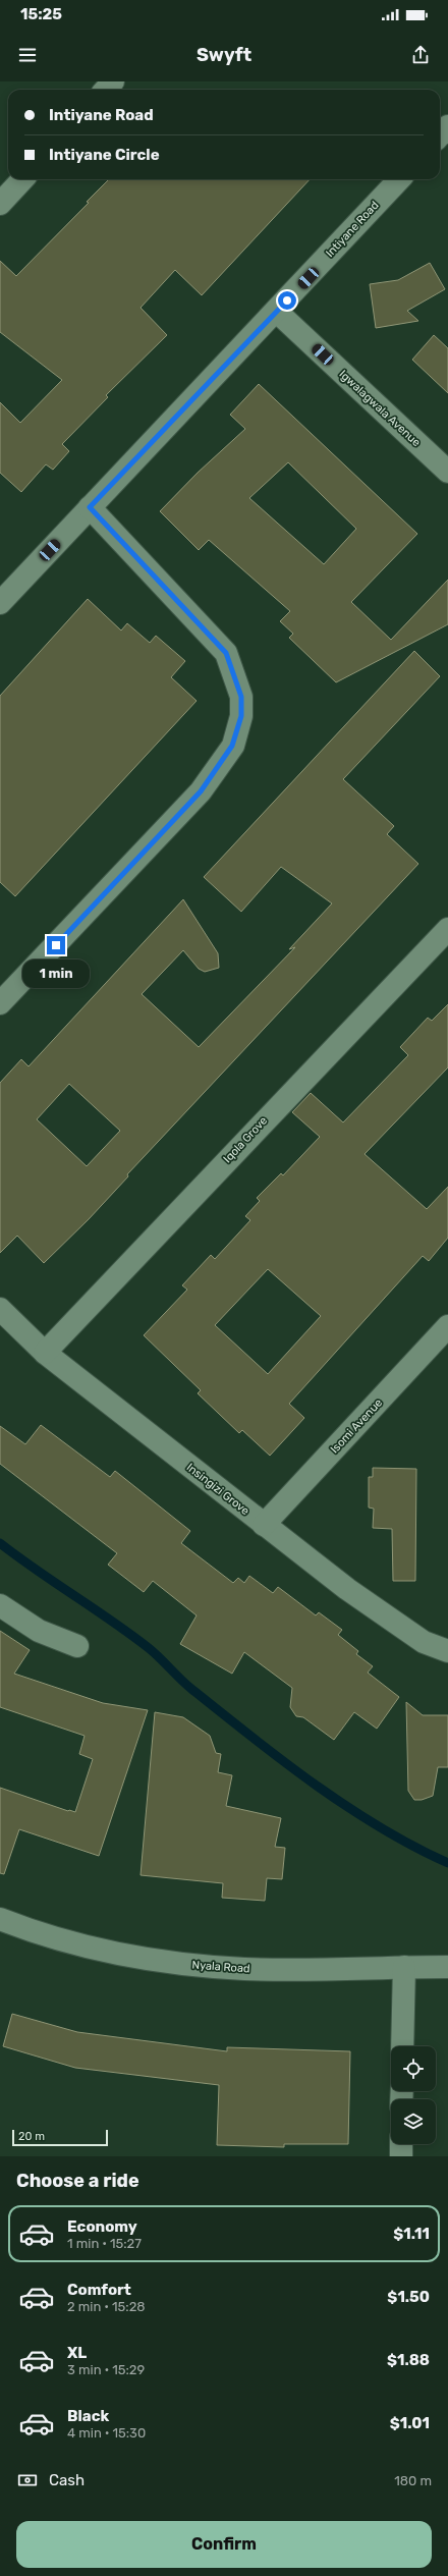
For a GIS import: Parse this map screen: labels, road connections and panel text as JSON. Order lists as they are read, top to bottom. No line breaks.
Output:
{"streets":{"street":["Intiyane Road","Igwalagwala Avenue","Iqola Grove","Isomi Avenue","Insingizi Grove","Nyala Road"]},"crossings":[["Intiyane Road","Igwalagwala Avenue"],["Iqola Grove","Insingizi Grove"],["Isomi Avenue","Insingizi Grove"]],"scale_bar":"20 m","page":{"status":"15:25","header":"Swyft","banner":["Intiyane Road","Intiyane Circle"],"bubble":"1 min","scale":"20 m","heading":"Choose a ride","list":[{"name":"Economy","note":"1 min · 15:27","value":"$1.11"},{"name":"Comfort","note":"2 min · 15:28","value":"$1.50"},{"name":"XL","note":"3 min · 15:29","value":"$1.88"},{"name":"Black","note":"4 min · 15:30","value":"$1.01"}],"pay":["Cash","180 m"],"buttons":"Confirm"}}
